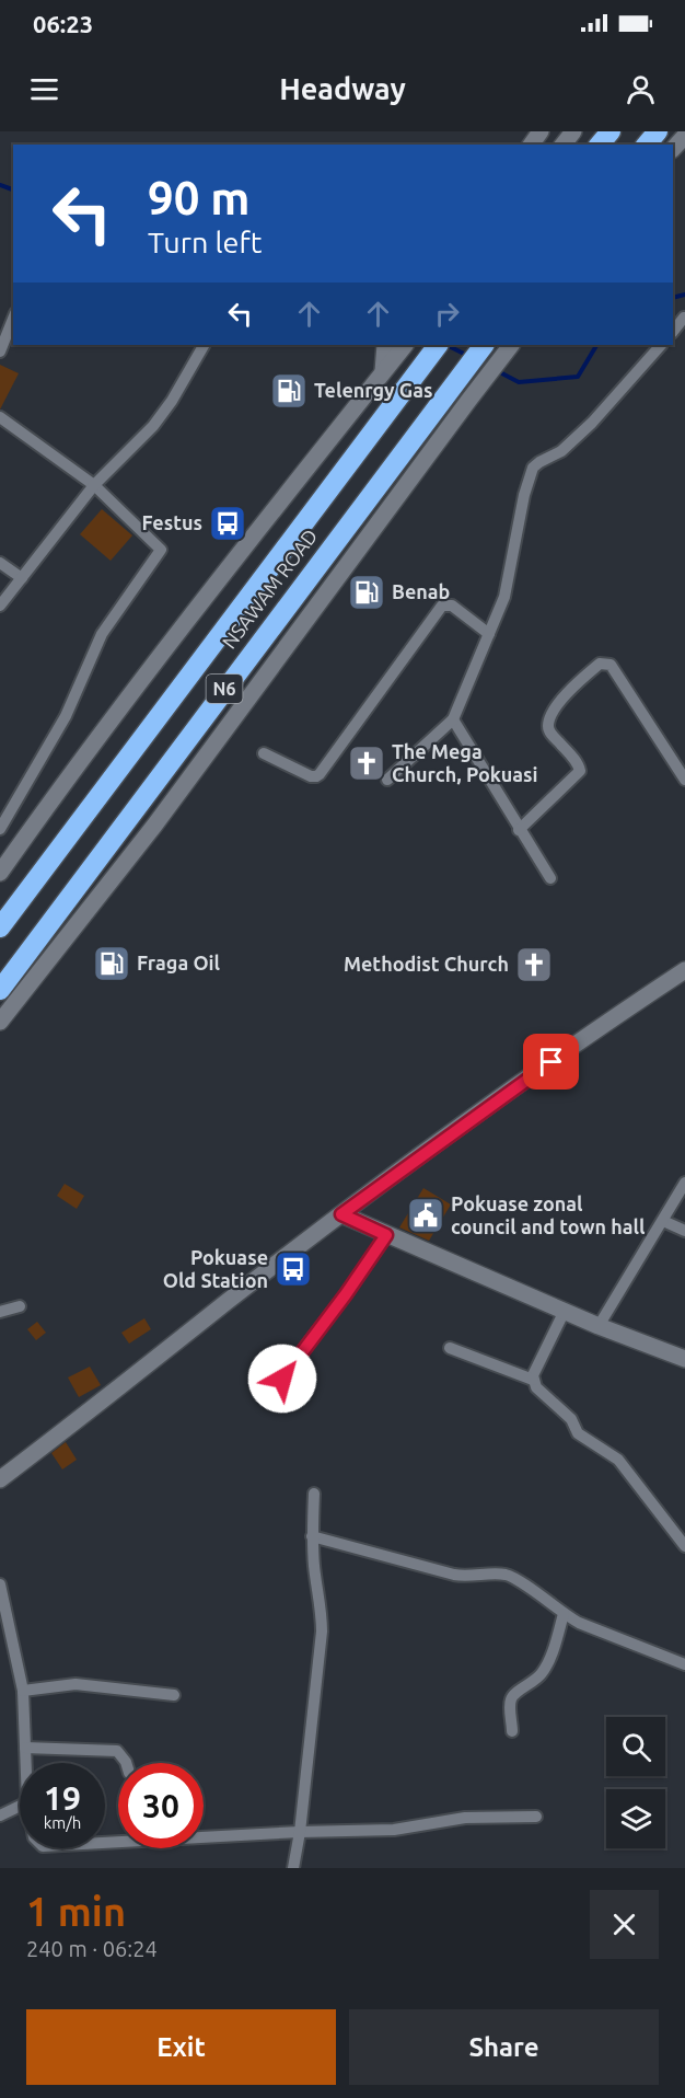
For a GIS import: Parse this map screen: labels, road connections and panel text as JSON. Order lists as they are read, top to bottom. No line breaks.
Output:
{"streets":{"highway":["NSAWAM ROAD","N6"]},"places":{"fuel station":["Telenrgy Gas","Benab","Fraga Oil"],"bus stop":["Festus","Pokuase Old Station"],"church":["The Mega Church, Pokuasi","Methodist Church"],"public building":["Pokuase zonal council and town hall"]},"page":{"status":"06:23","header":"Headway","turn":["90 m","Turn left"],"speed":"19 km/h","limit":"30","heading":["1 min","240 m · 06:24"],"buttons":["Exit","Share"]}}
